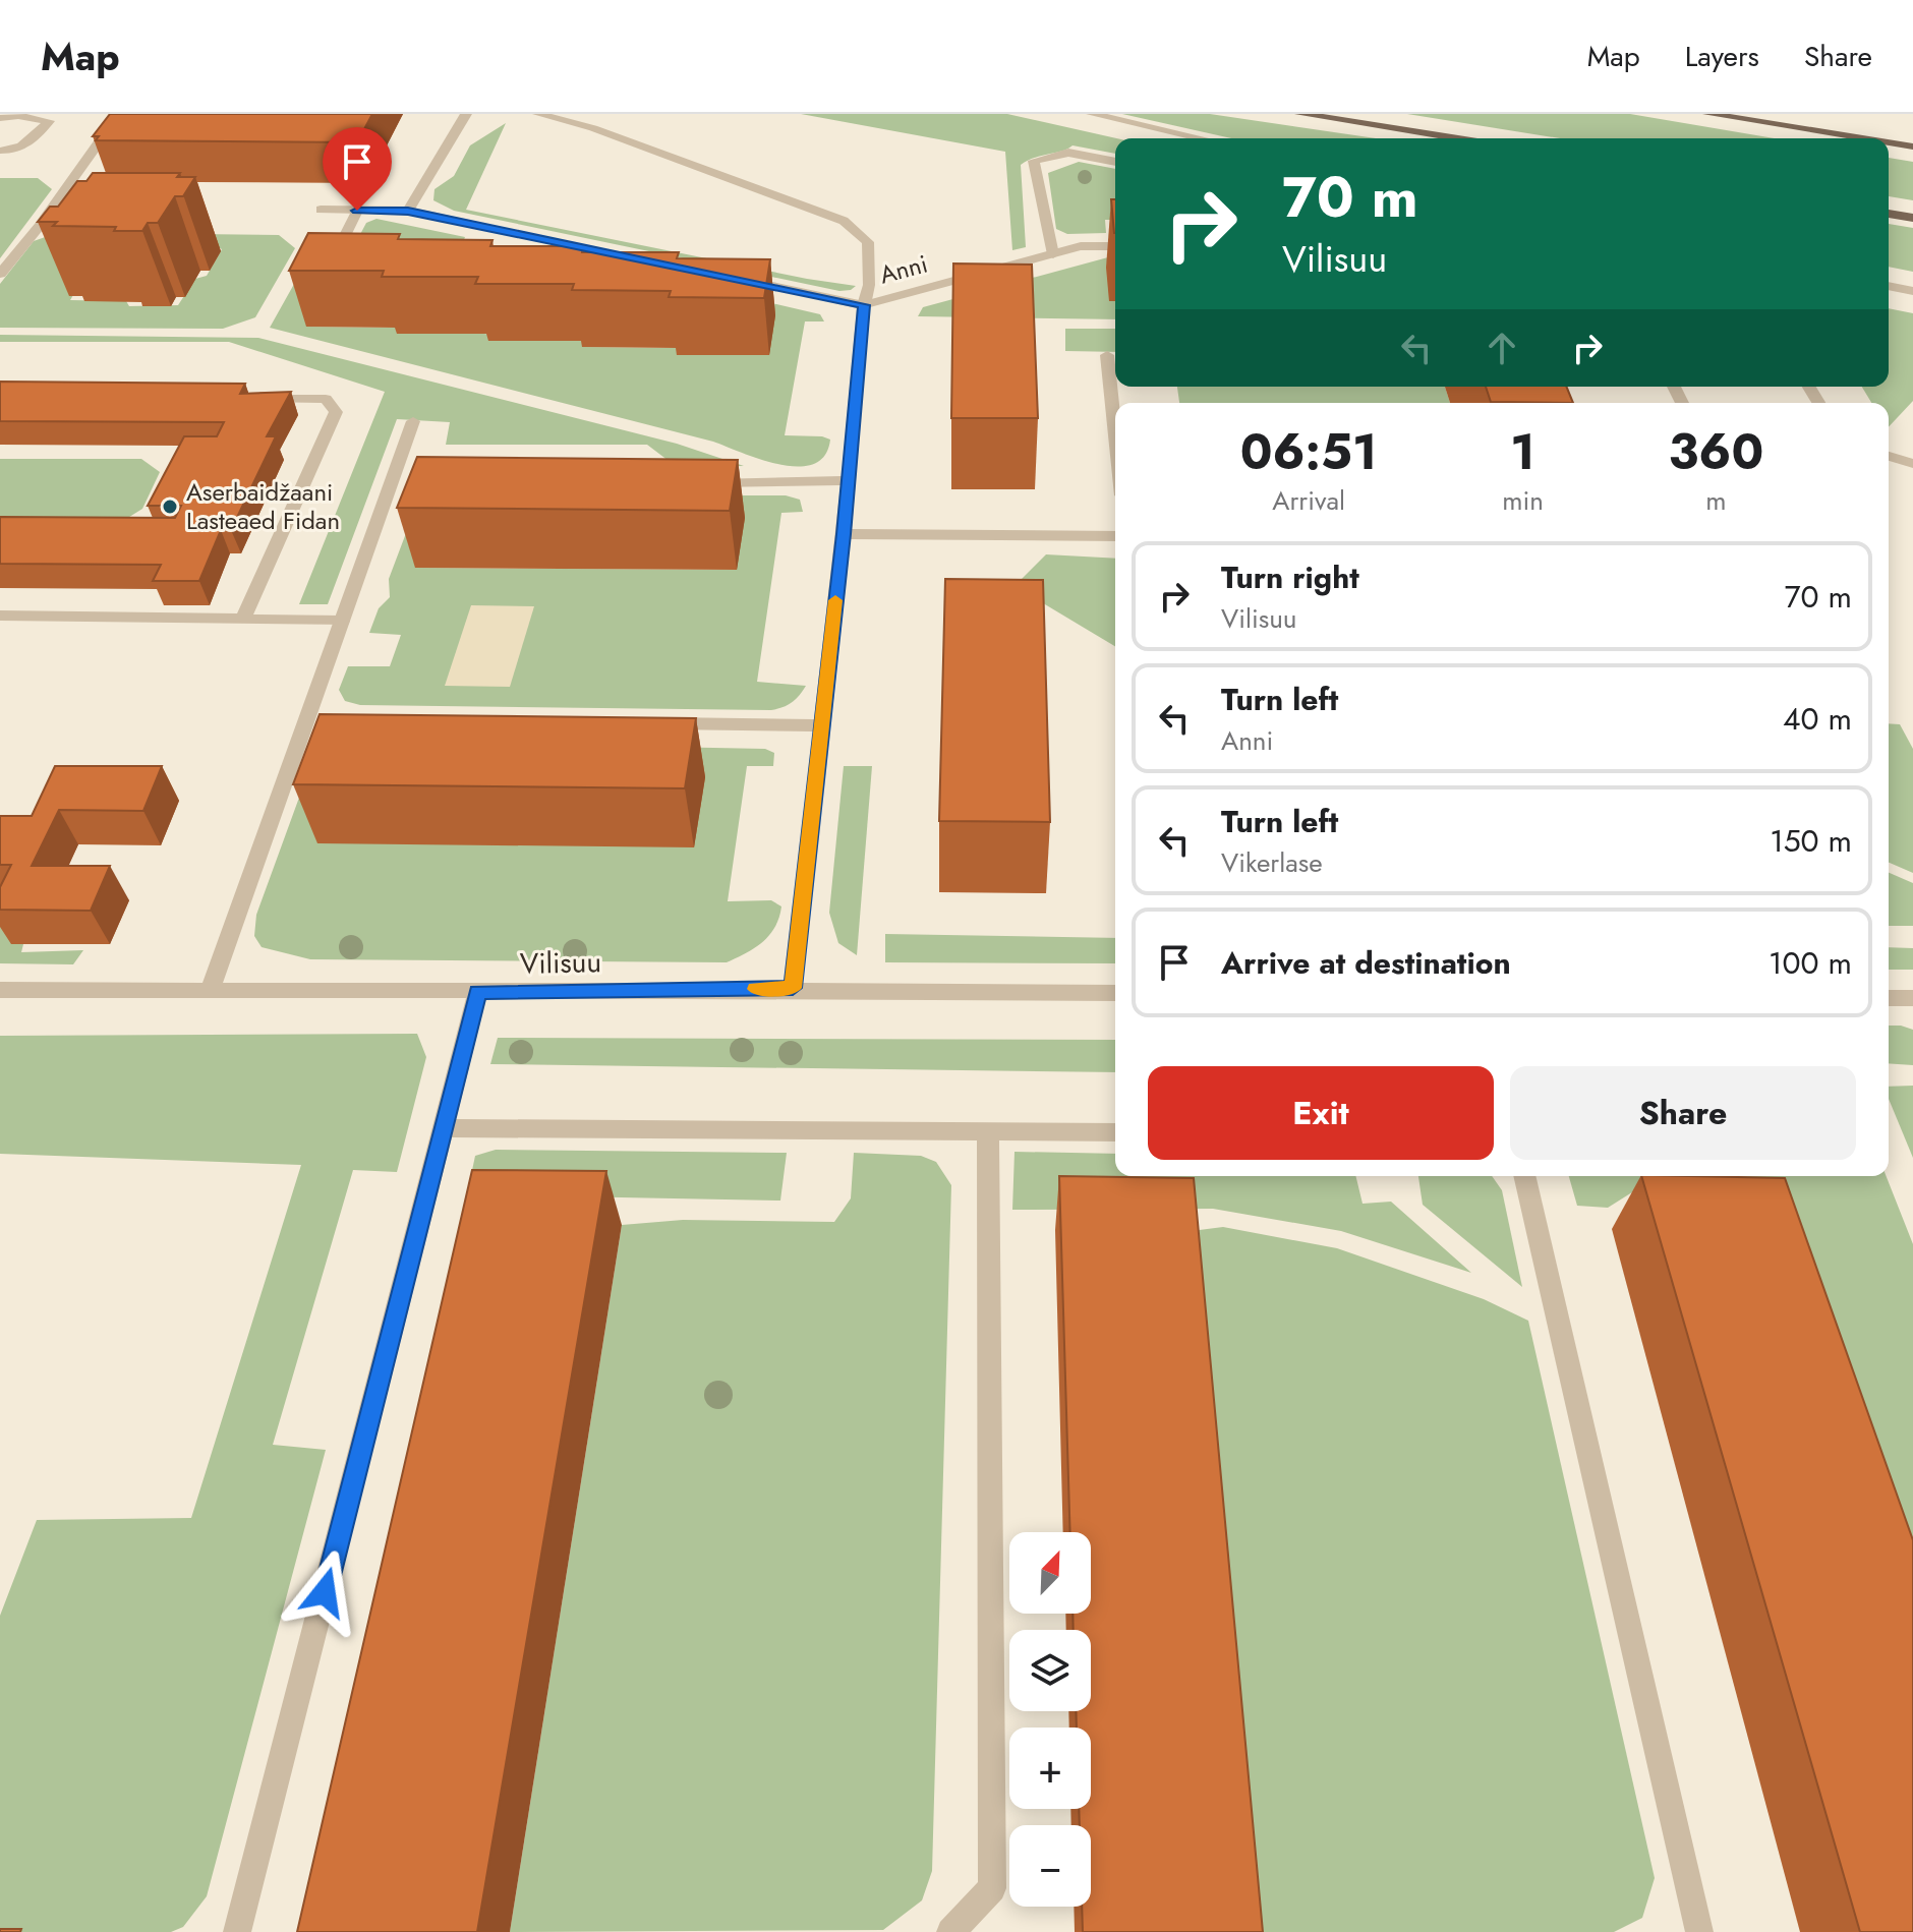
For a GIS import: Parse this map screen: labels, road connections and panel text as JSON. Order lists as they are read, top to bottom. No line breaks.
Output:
{"streets":{"street":["Anni","Vilisuu"]},"crossings":[["Anni","Vilisuu"]],"places":["Aserbaidžaani Lasteaed Fidan"],"north":"top right","page":{"header":"Map","nav":["Map","Layers","Share"],"turn":["70 m","Vilisuu"],"eta":["06:51","Arrival","1","min","360","m"],"list":[{"name":"Turn right","note":"Vilisuu","value":"70 m"},{"name":"Turn left","note":"Anni","value":"40 m"},{"name":"Turn left","note":"Vikerlase","value":"150 m"},{"name":"Arrive at destination","value":"100 m"}],"buttons":["Exit","Share"],"map_buttons":["+","−"]}}
